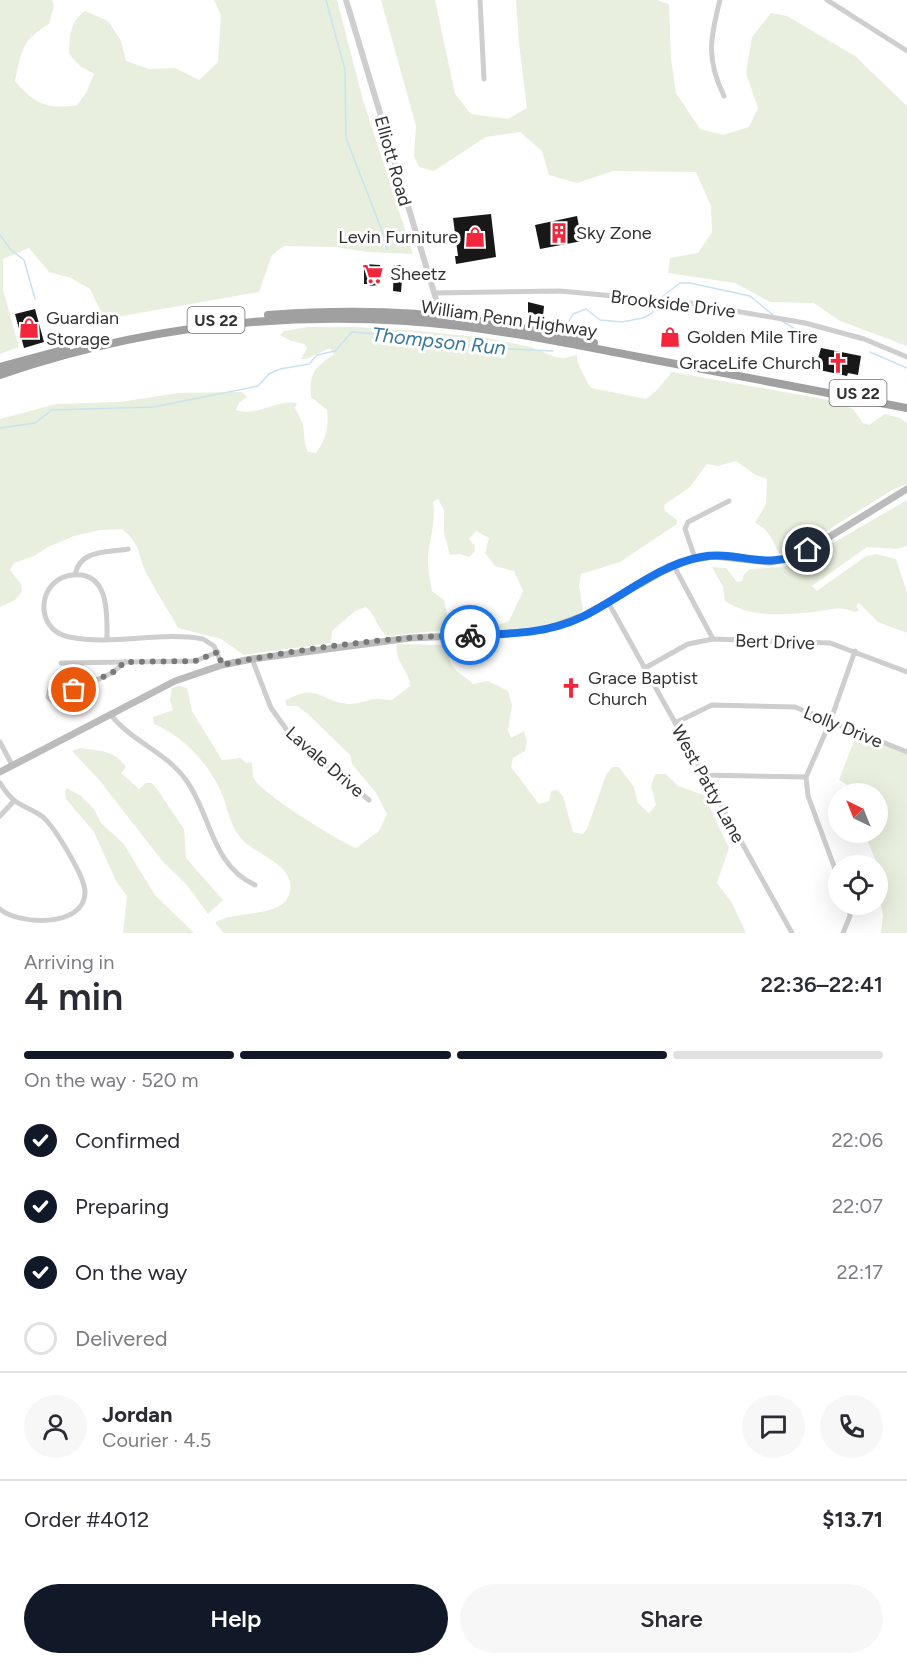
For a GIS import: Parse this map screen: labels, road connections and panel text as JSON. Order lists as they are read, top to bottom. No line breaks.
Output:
{"streets":{"highway":["William Penn Highway","US 22"],"street":["Elliott Road","Brookside Drive","Bert Drive","Lolly Drive","Lavale Drive","West Patty Lane"]},"crossings":[["Elliott Road","Brookside Drive"],["Elliott Road","William Penn Highway"],["Bert Drive","West Patty Lane"],["Lolly Drive","West Patty Lane"]],"water":["Thompson Run"],"places":{"building":["Sky Zone"],"shop":["Levin Furniture","Guardian Storage","Golden Mile Tire"],"supermarket":["Sheetz"],"church":["GraceLife Church","Grace Baptist Church"]},"north":"top left","page":{"heading":["4 min","Arriving in","22:36–22:41"],"panel":["Jordan","Courier · 4.5","Order #4012","$13.71"],"bar":"On the way · 520 m","list":[["Confirmed","22:06"],["Preparing","22:07"],["On the way","22:17"],"Delivered"],"buttons":["Help","Share"]}}
